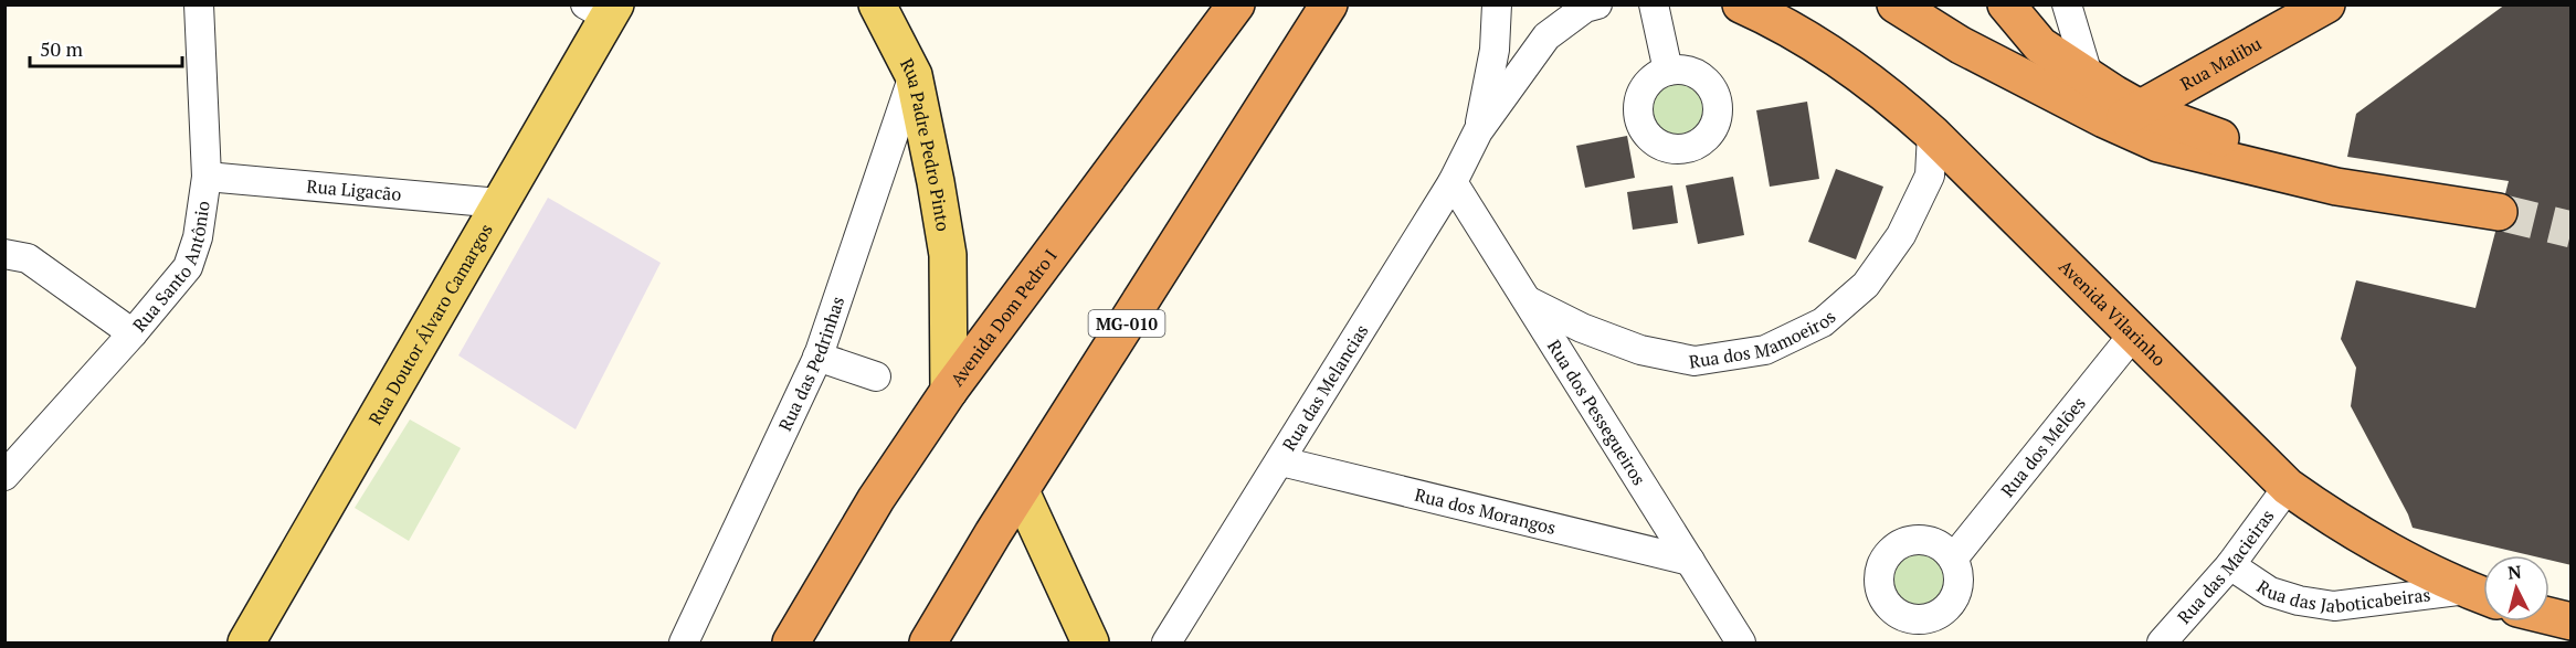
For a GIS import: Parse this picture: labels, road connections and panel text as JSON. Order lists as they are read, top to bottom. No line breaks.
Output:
{"streets":{"highway":["Rua Malibu","Avenida Vilarinho","Avenida Dom Pedro I","MG-010"],"main road":["Rua Padre Pedro Pinto","Rua Doutor Álvaro Camargos"],"street":["Rua Ligacão","Rua Santo Antônio","Rua dos Mamoeiros","Rua das Pedrinhas","Rua das Melancias","Rua dos Pessegueiros","Rua dos Melões","Rua dos Morangos","Rua das Macieiras","Rua das Jaboticabeiras"]},"crossings":[["Rua Padre Pedro Pinto","Avenida Dom Pedro I"],["Rua Padre Pedro Pinto","Rua das Pedrinhas"],["Rua Ligacão","Rua Santo Antônio"],["Rua Ligacão","Rua Doutor Álvaro Camargos"],["Avenida Vilarinho","Rua dos Mamoeiros"],["Avenida Vilarinho","Rua dos Melões"],["Avenida Vilarinho","Rua das Macieiras"],["Avenida Vilarinho","Rua das Jaboticabeiras"],["Rua dos Mamoeiros","Rua dos Pessegueiros"],["Rua das Melancias","Rua dos Pessegueiros"],["Rua das Melancias","Rua dos Morangos"],["Rua dos Pessegueiros","Rua dos Morangos"],["Rua das Macieiras","Rua das Jaboticabeiras"]],"scale_bar":"50 m","north":"top"}
